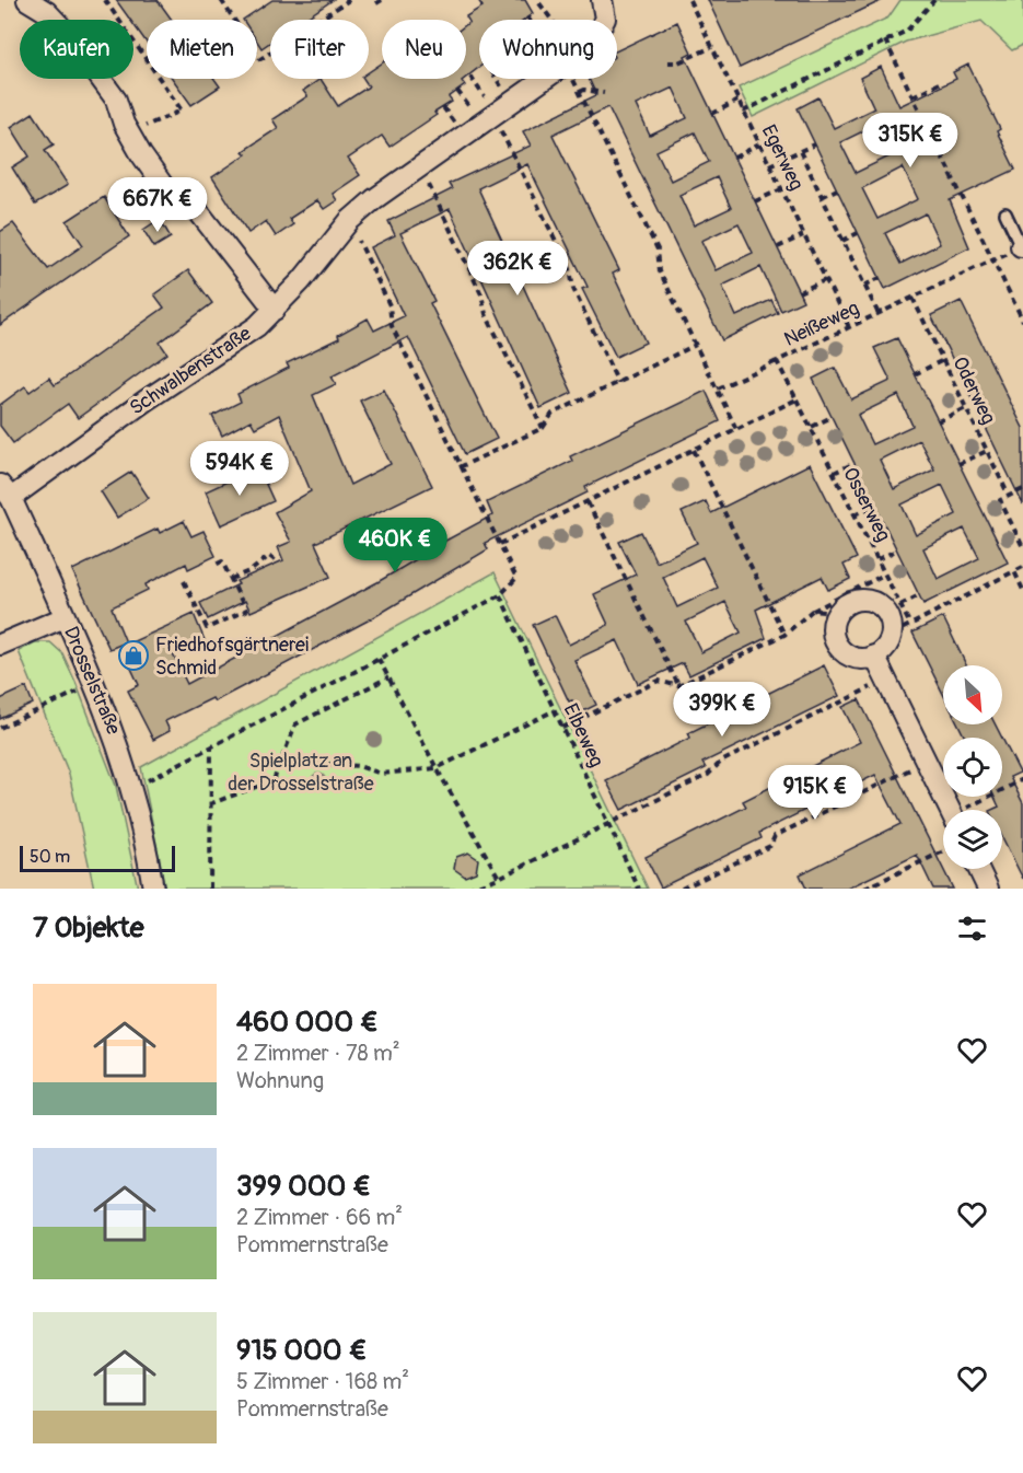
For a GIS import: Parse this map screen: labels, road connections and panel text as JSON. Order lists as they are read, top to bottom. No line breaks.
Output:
{"streets":{"street":["Schwalbenstraße","Drosselstraße"],"path":["Egerweg","Neißeweg","Oderweg","Osserweg","Elbeweg"]},"crossings":[["Egerweg","Neißeweg"],["Neißeweg","Oderweg"],["Neißeweg","Osserweg"],["Schwalbenstraße","Drosselstraße"]],"parks":["Spielplatz an der Drosselstraße"],"places":{"shop":["Friedhofsgärtnerei Schmid"]},"scale_bar":"50 m","north":"bottom right","page":{"chip":["Kaufen","Mieten","Filter","Neu","Wohnung"],"price":["315K €","667K €","362K €","594K €","460K €","399K €","915K €"],"scale":"50 m","heading":"7 Objekte","list":[{"name":"460 000 €","note":"2 Zimmer · 78 m² · Wohnung"},{"name":"399 000 €","note":"2 Zimmer · 66 m² · Pommernstraße"},{"name":"915 000 €","note":"5 Zimmer · 168 m² · Pommernstraße"}]}}
